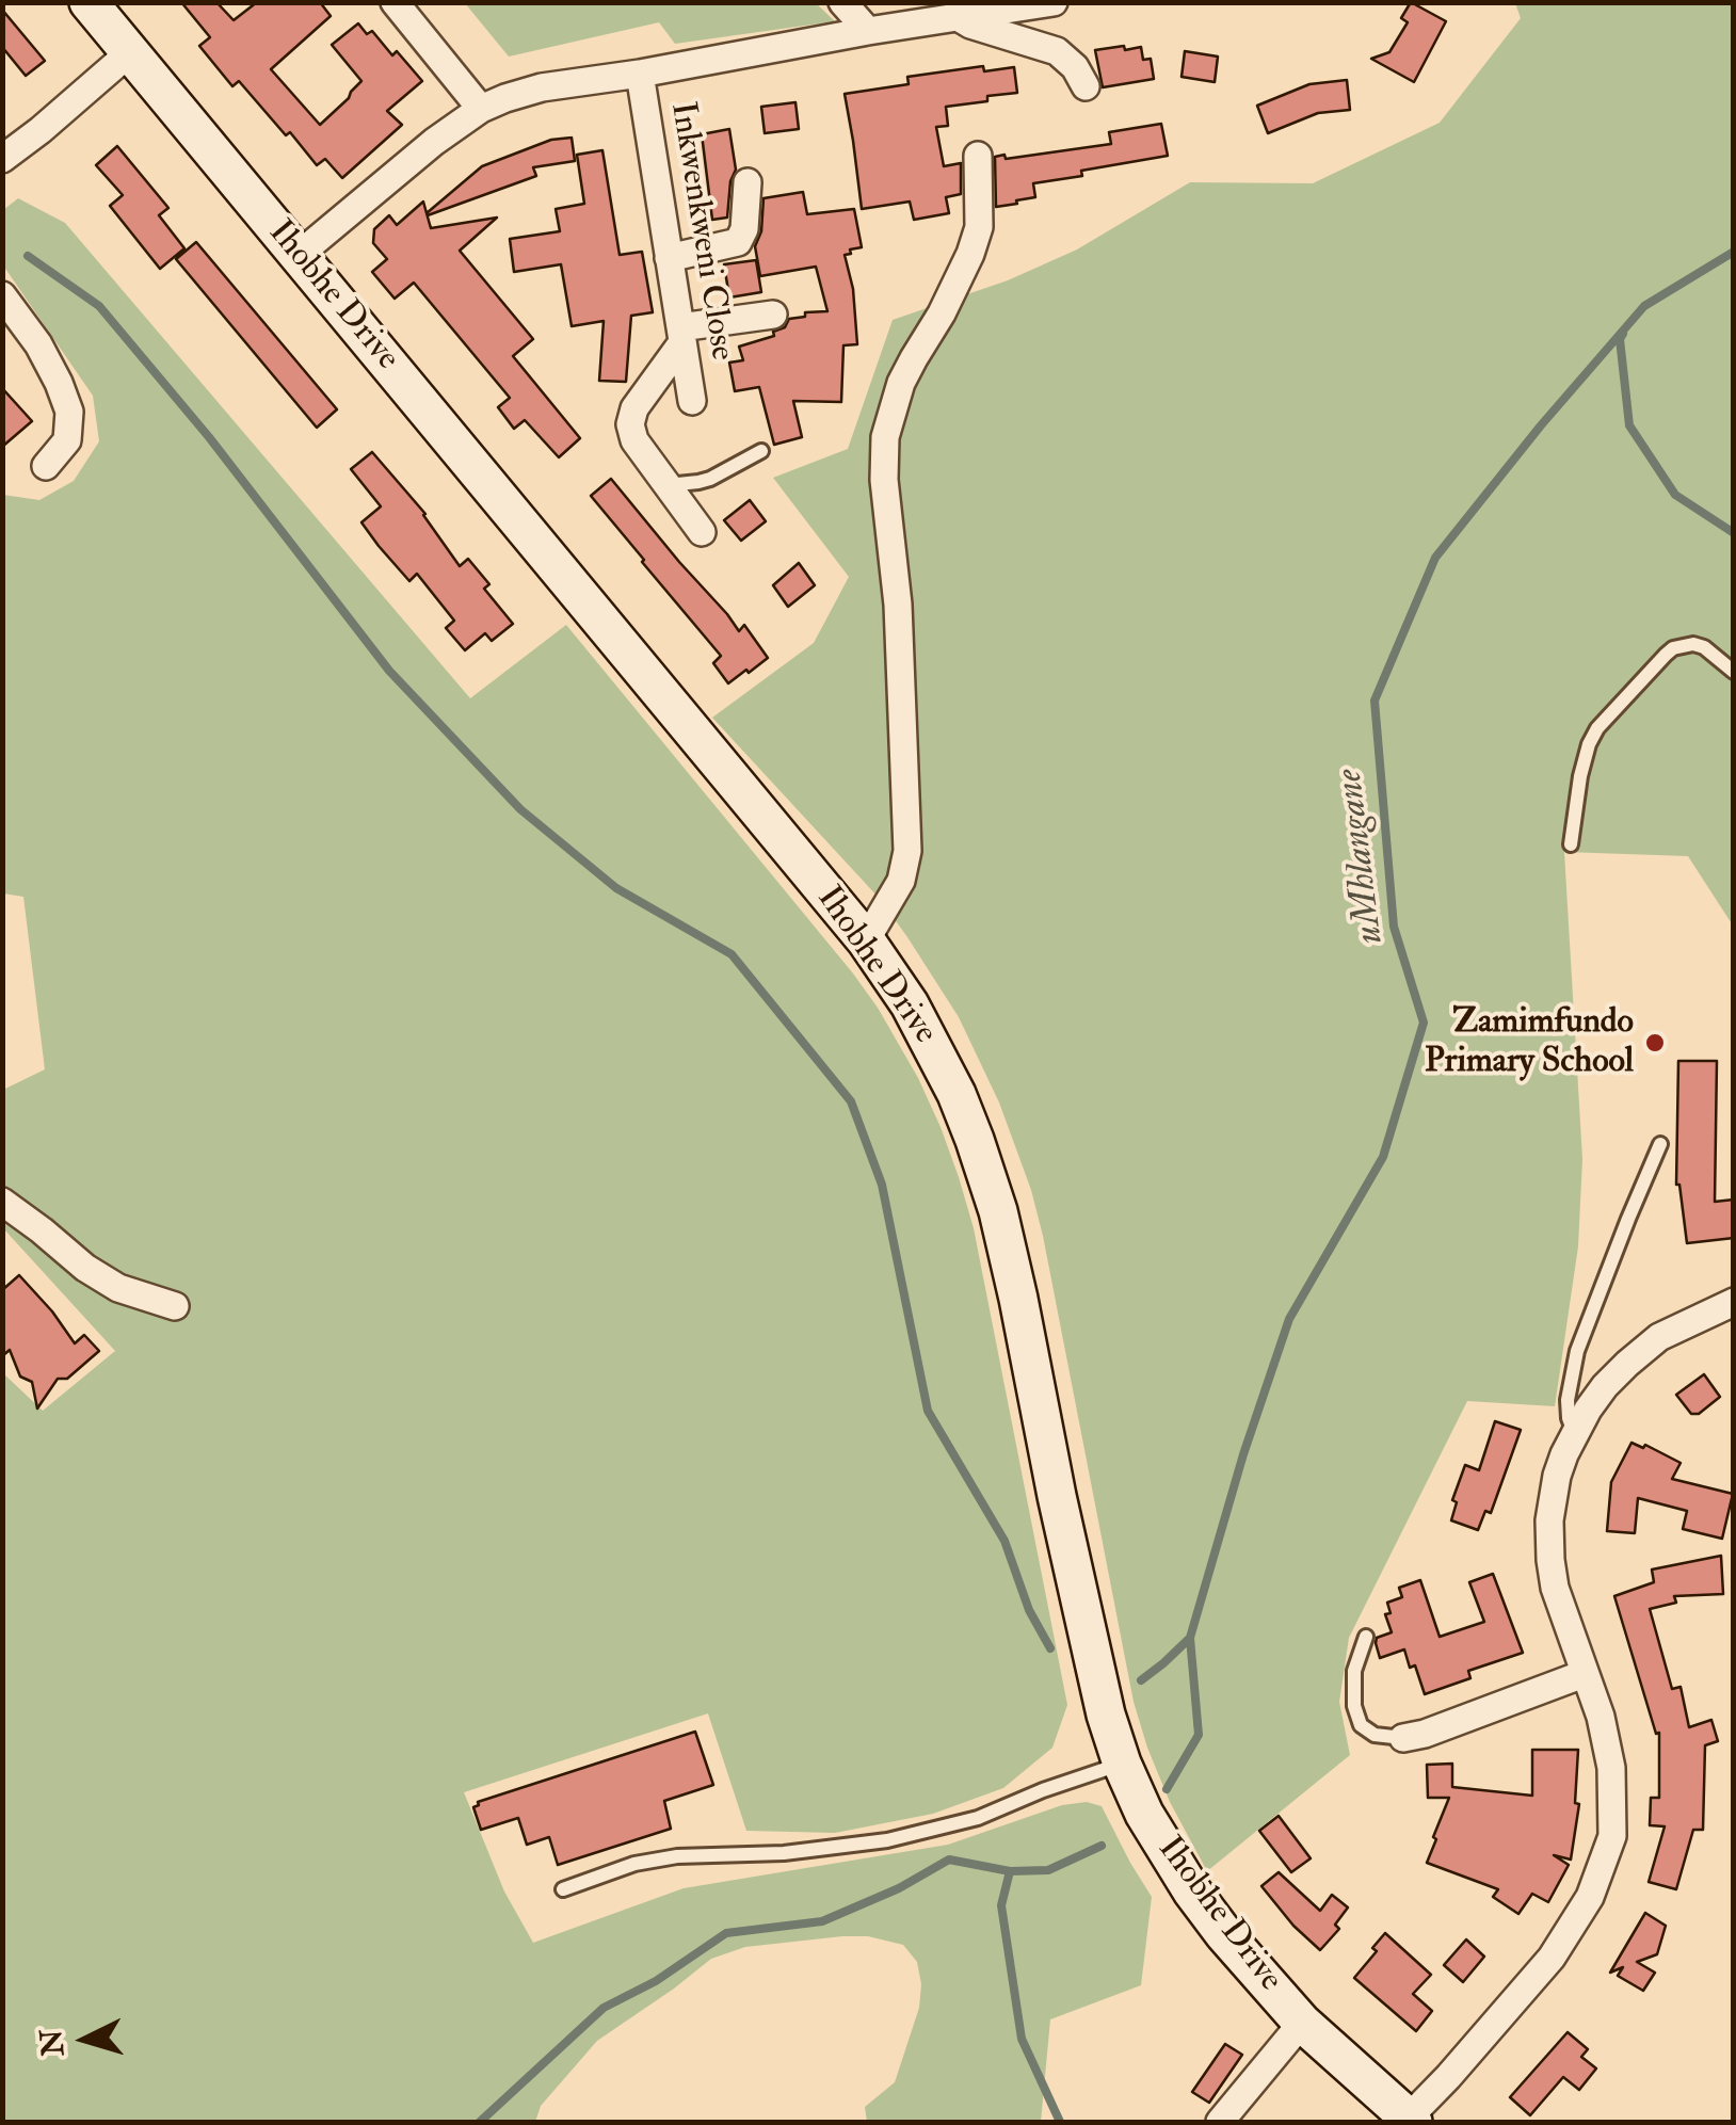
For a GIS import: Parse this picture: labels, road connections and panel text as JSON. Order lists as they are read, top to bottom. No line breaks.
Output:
{"streets":{"street":["Inkwenkweni Close","Ihobhe Drive"]},"water":["uMhlangane"],"places":["Zamimfundo Primary School"],"north":"left"}
